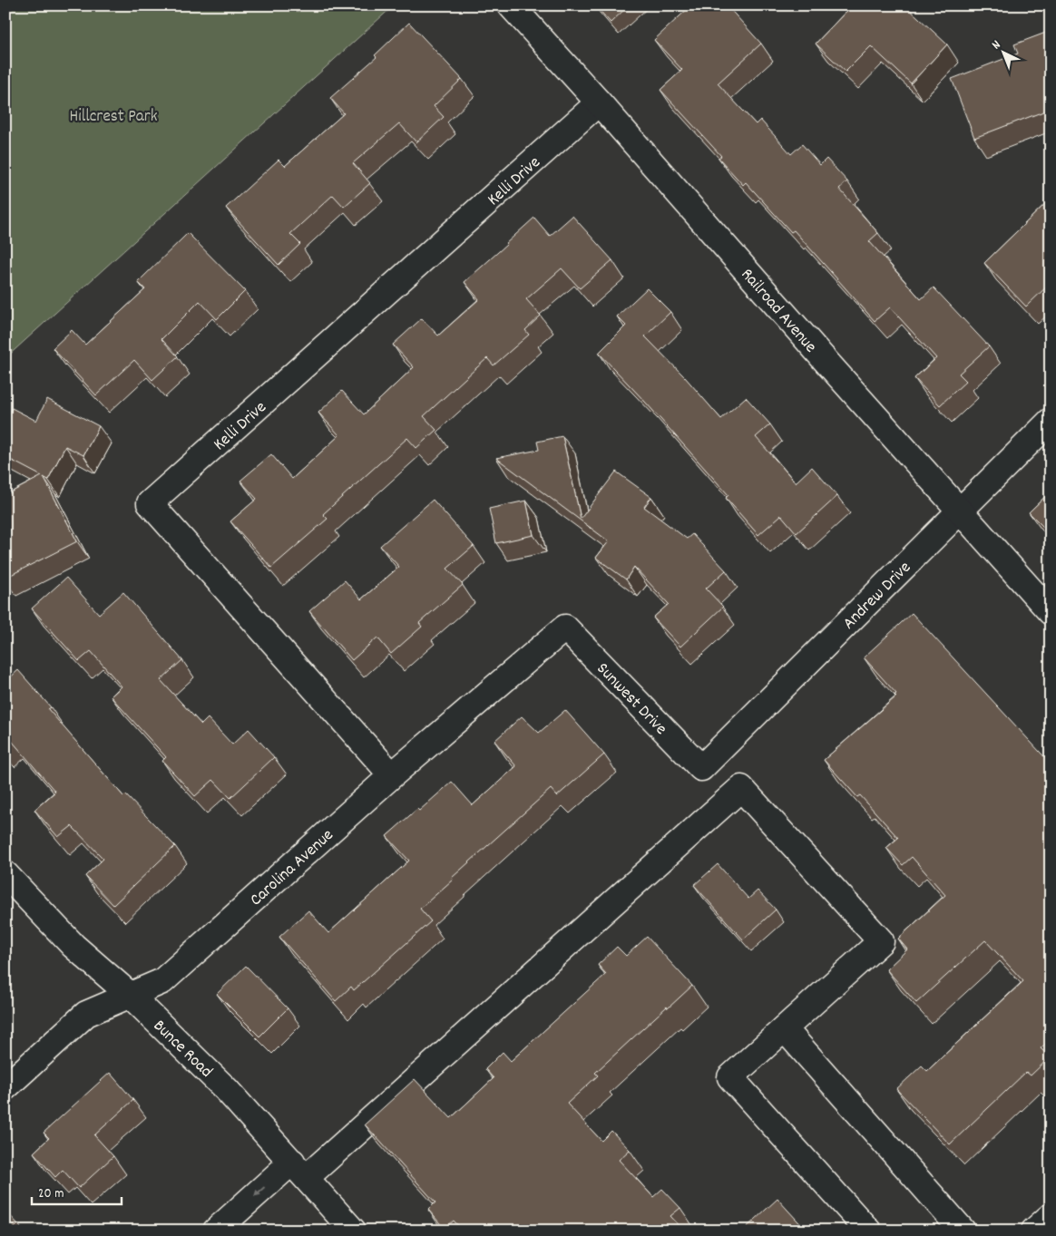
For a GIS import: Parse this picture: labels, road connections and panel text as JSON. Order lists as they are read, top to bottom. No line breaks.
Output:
{"streets":{"street":["Kelli Drive","Railroad Avenue","Andrew Drive","Sunwest Drive","Carolina Avenue","Bunce Road"]},"crossings":[["Kelli Drive","Railroad Avenue"],["Kelli Drive","Carolina Avenue"],["Railroad Avenue","Andrew Drive"],["Andrew Drive","Sunwest Drive"],["Sunwest Drive","Carolina Avenue"],["Carolina Avenue","Bunce Road"]],"parks":["Hillcrest Park"],"scale_bar":"20 m","north":"top left"}
